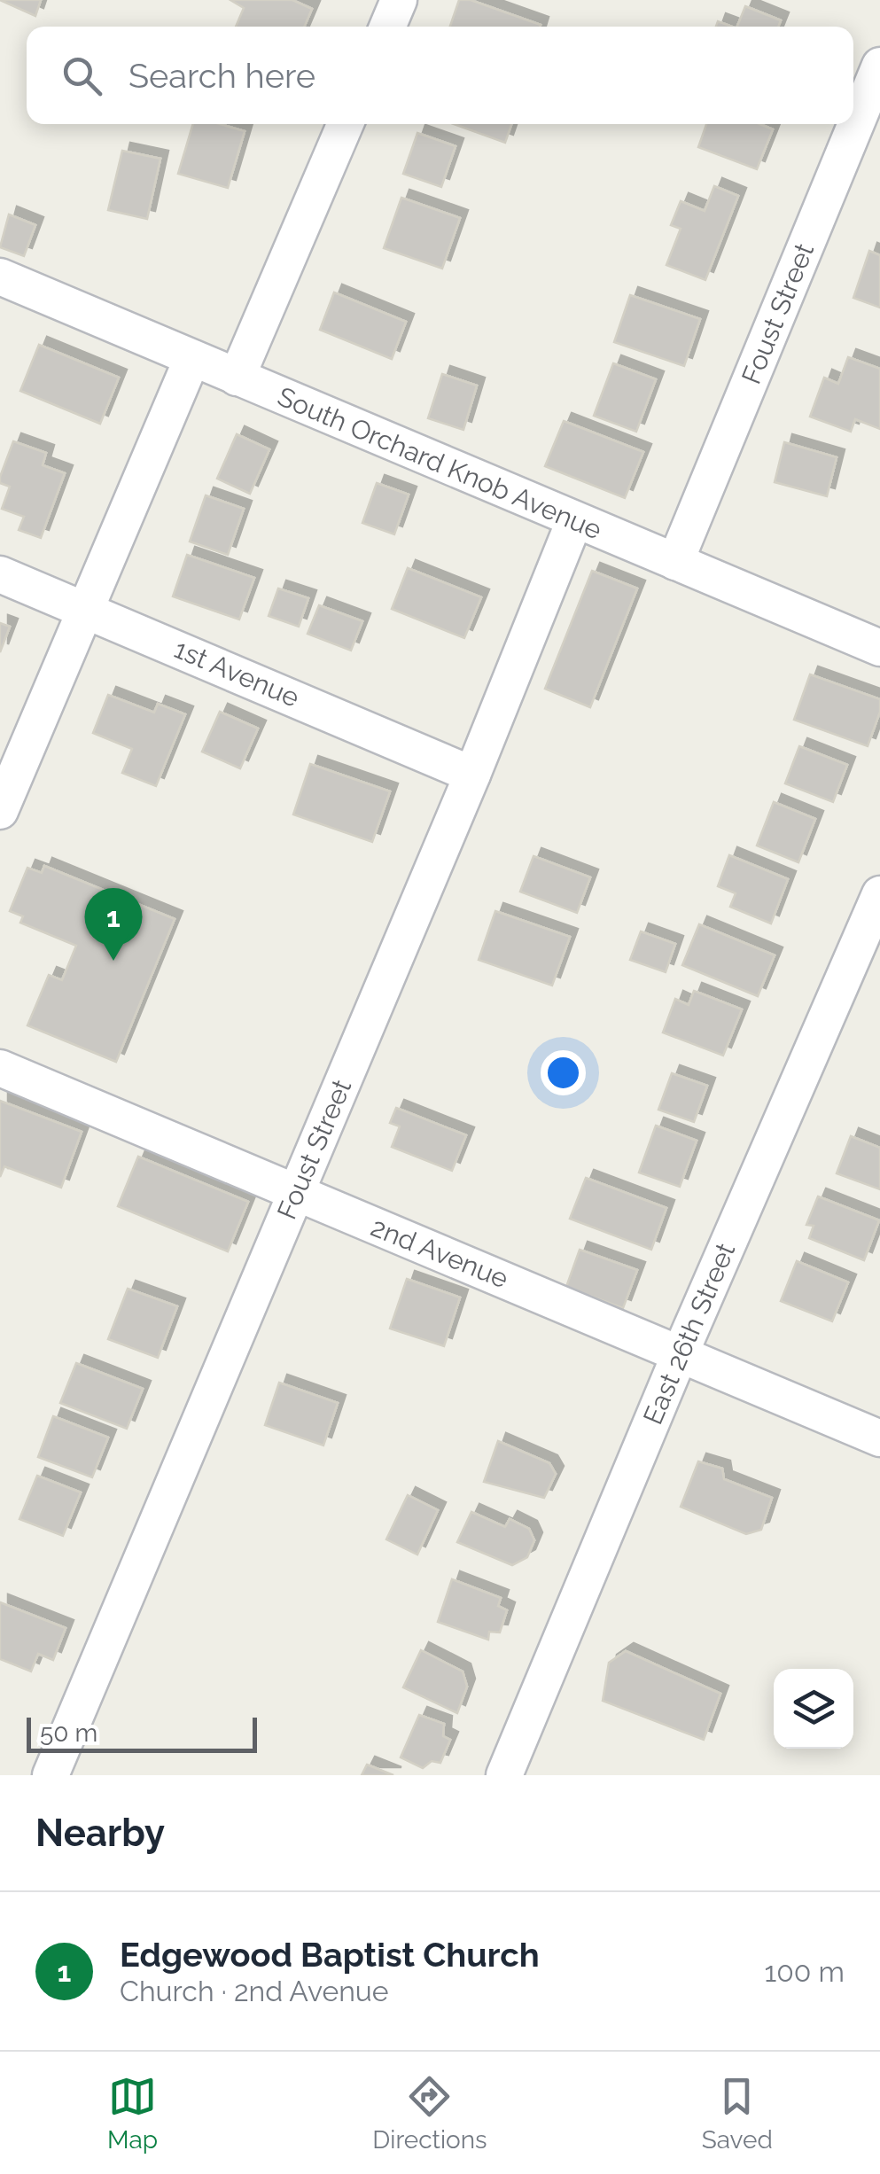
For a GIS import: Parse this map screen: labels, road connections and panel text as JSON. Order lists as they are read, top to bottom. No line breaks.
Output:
{"streets":{"street":["Foust Street","South Orchard Knob Avenue","1st Avenue","2nd Avenue","East 26th Street"]},"crossings":[["Foust Street","South Orchard Knob Avenue"],["Foust Street","1st Avenue"],["Foust Street","2nd Avenue"],["2nd Avenue","East 26th Street"]],"scale_bar":"50 m","page":{"search":"Search here","pins":"1","scale":"50 m","heading":"Nearby","list":[{"mark":"1","name":"Edgewood Baptist Church","note":"Church · 2nd Avenue","value":"100 m"}],"nav":["Map","Directions","Saved"]}}
